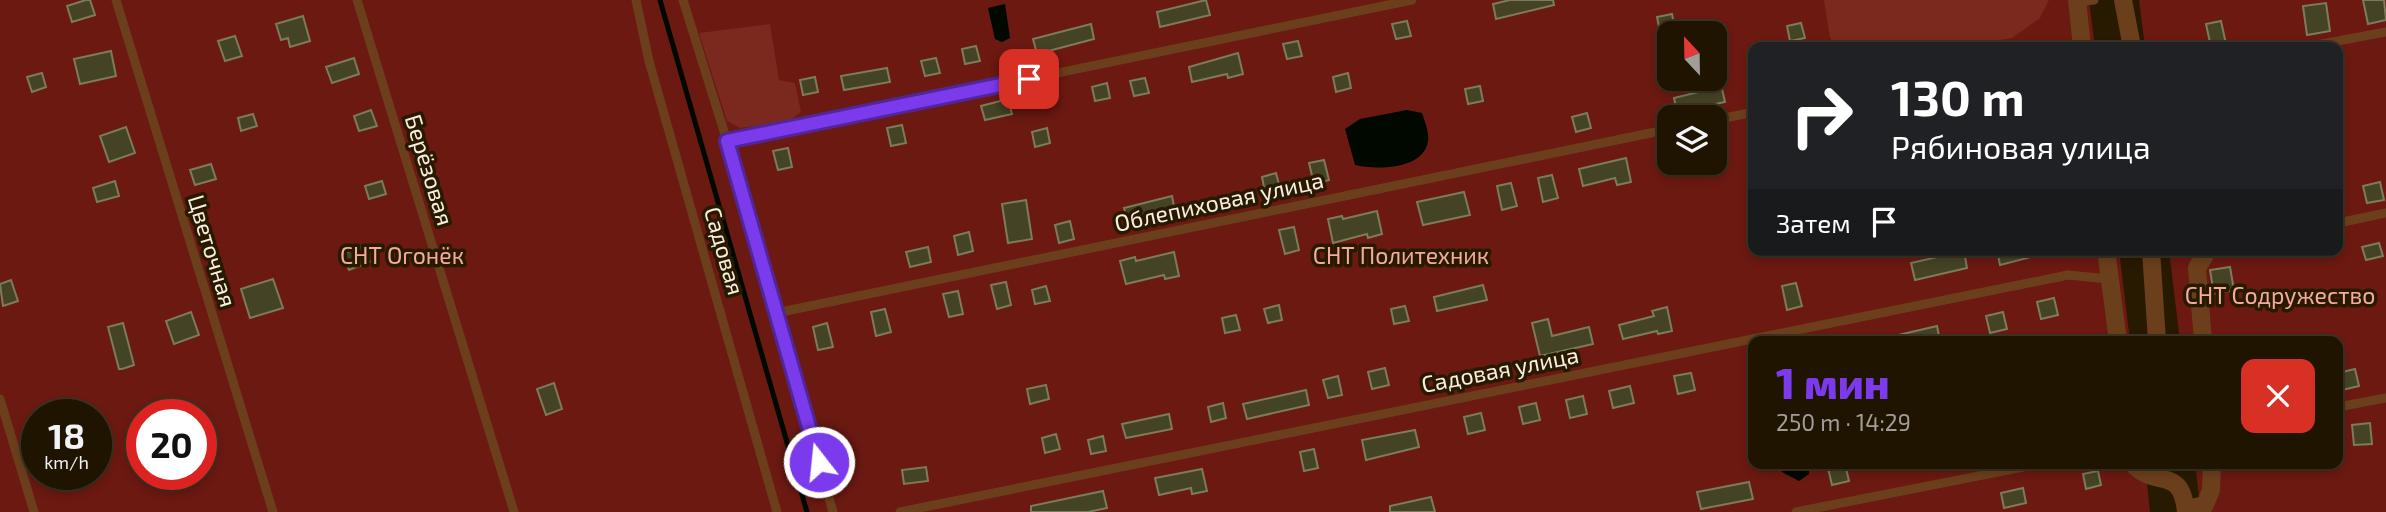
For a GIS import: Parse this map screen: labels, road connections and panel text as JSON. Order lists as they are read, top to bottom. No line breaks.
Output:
{"streets":{"lane":["Берёзовая","Облепиховая улица","Цветочная","Садовая","Садовая улица"]},"parks":["СНТ Огонёк","СНТ Политехник","СНТ Содружество"],"north":"top","page":{"turn":["130 m","Рябиновая улица"],"then":"Затем","heading":["1 мин","250 m · 14:29"],"speed":"18 km/h","limit":"20"}}
